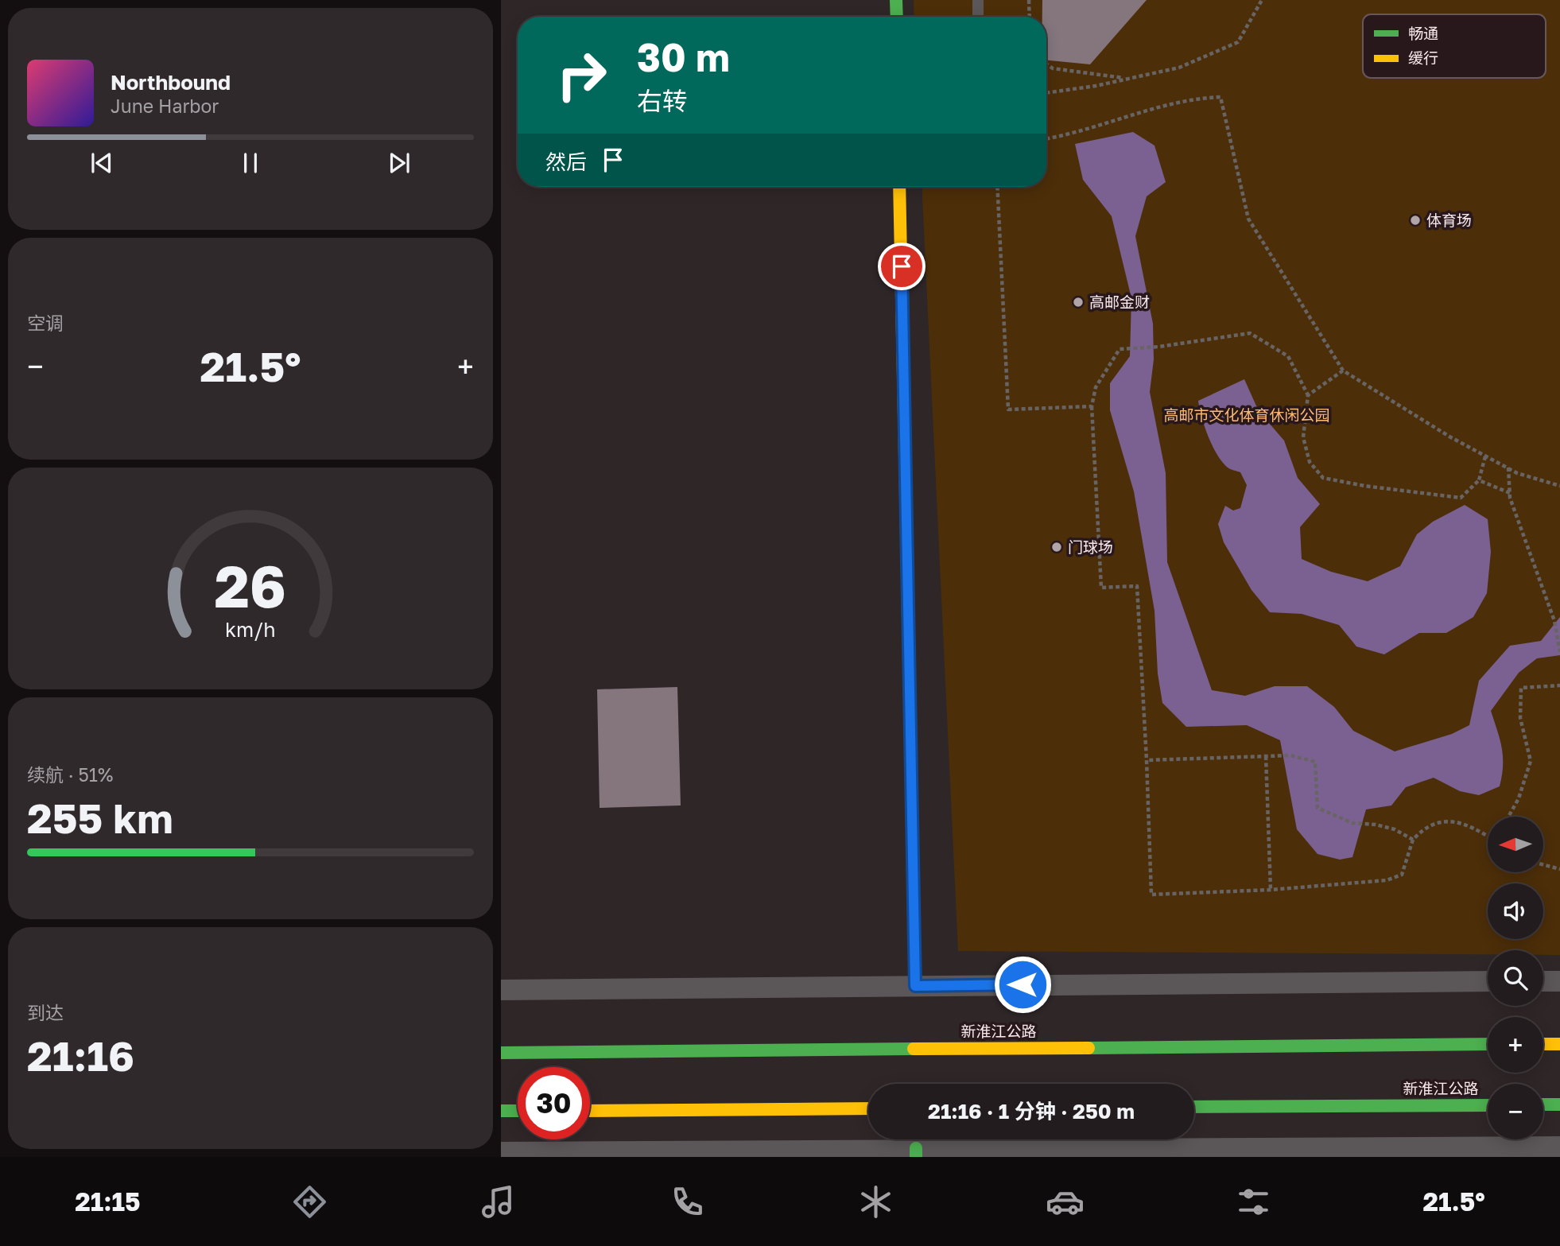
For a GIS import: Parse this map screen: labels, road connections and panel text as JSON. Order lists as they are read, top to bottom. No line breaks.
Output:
{"streets":{"main road":["新淮江公路"]},"parks":["高邮市文化体育休闲公园"],"places":["体育场","高邮金财","门球场"],"legend":["畅通","缓行"],"north":"left","page":{"turn":["30 m","右转"],"song":["Northbound","June Harbor"],"then":"然后","tile":["空调",["续航 · 51%","255 km"],["到达","21:16"]],"heat":["−","21.5°","+"],"map_buttons":["+","−"],"limit":"30","trip":"21:16 · 1 分钟 · 250 m","tabs":["21:15","21.5°"],"gauge":["26","km/h"]}}
